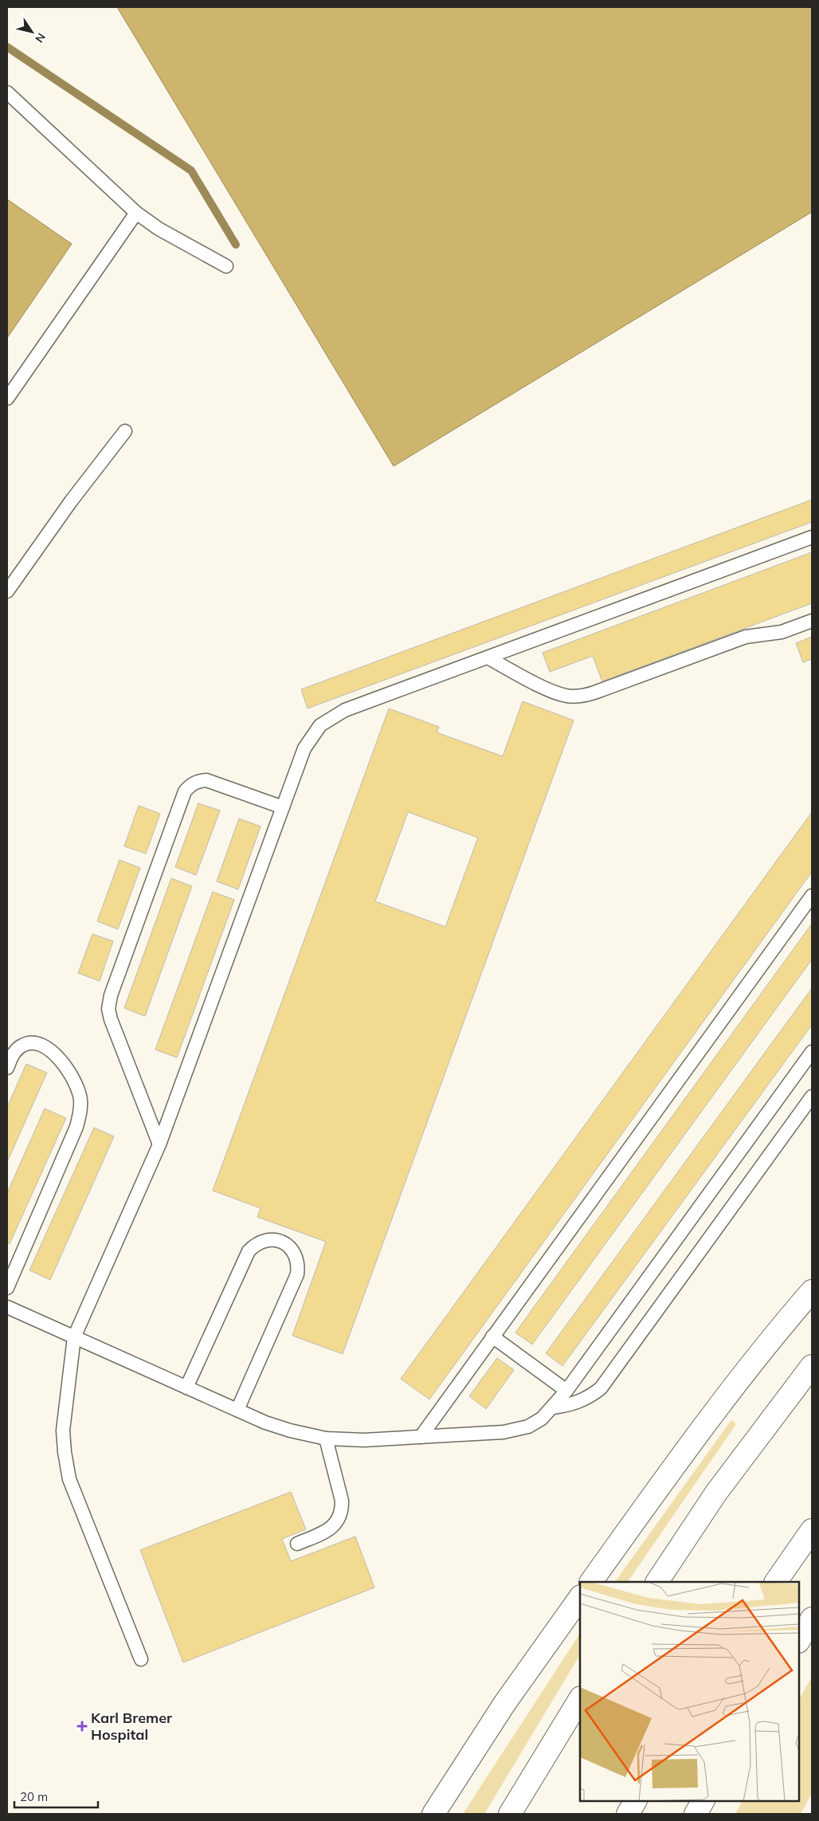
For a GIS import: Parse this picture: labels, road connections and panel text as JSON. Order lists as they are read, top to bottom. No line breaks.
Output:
{"places":{"health":["Karl Bremer Hospital"]},"scale_bar":"20 m","north":"bottom right"}
